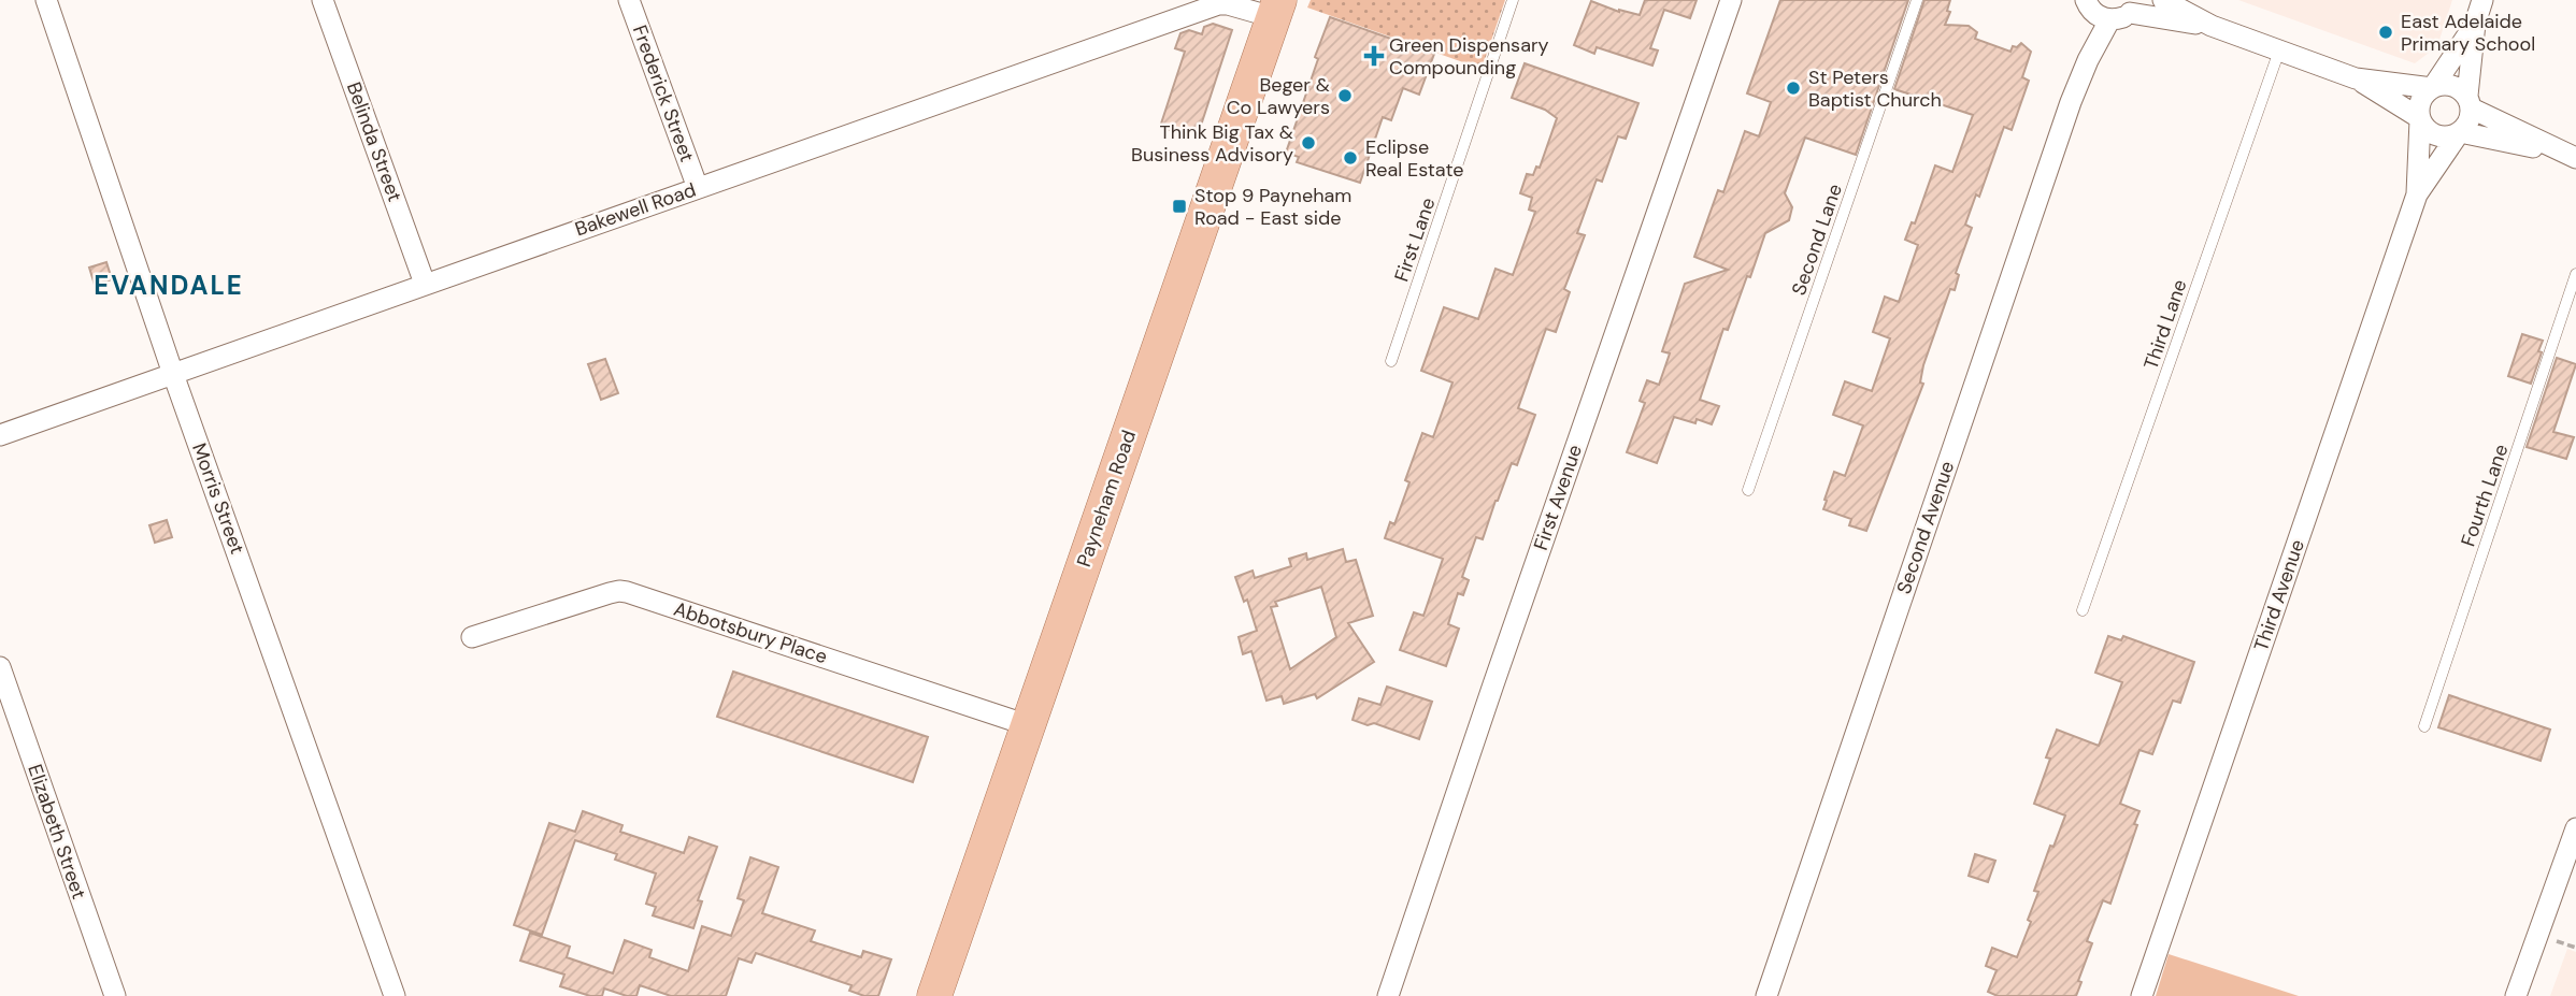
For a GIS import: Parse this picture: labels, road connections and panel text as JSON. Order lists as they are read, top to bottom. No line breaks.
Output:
{"streets":{"main road":["Payneham Road"],"street":["Frederick Street","Belinda Street","Bakewell Road","First Avenue","Morris Street","Second Avenue","Third Avenue","Abbotsbury Place","Elizabeth Street"],"lane":["First Lane","Second Lane","Third Lane","Fourth Lane"]},"crossings":[["Frederick Street","Bakewell Road"],["Belinda Street","Bakewell Road"],["Bakewell Road","Morris Street"],["Bakewell Road","Payneham Road"],["Payneham Road","Abbotsbury Place"]],"districts":["EVANDALE"],"places":{"other":["East Adelaide Primary School","St Peters Baptist Church","Beger & Co Lawyers","Think Big Tax & Business Advisory","Eclipse Real Estate"],"health":["Green Dispensary Compounding"],"transit":["Stop 9 Payneham Road - East side"]}}
